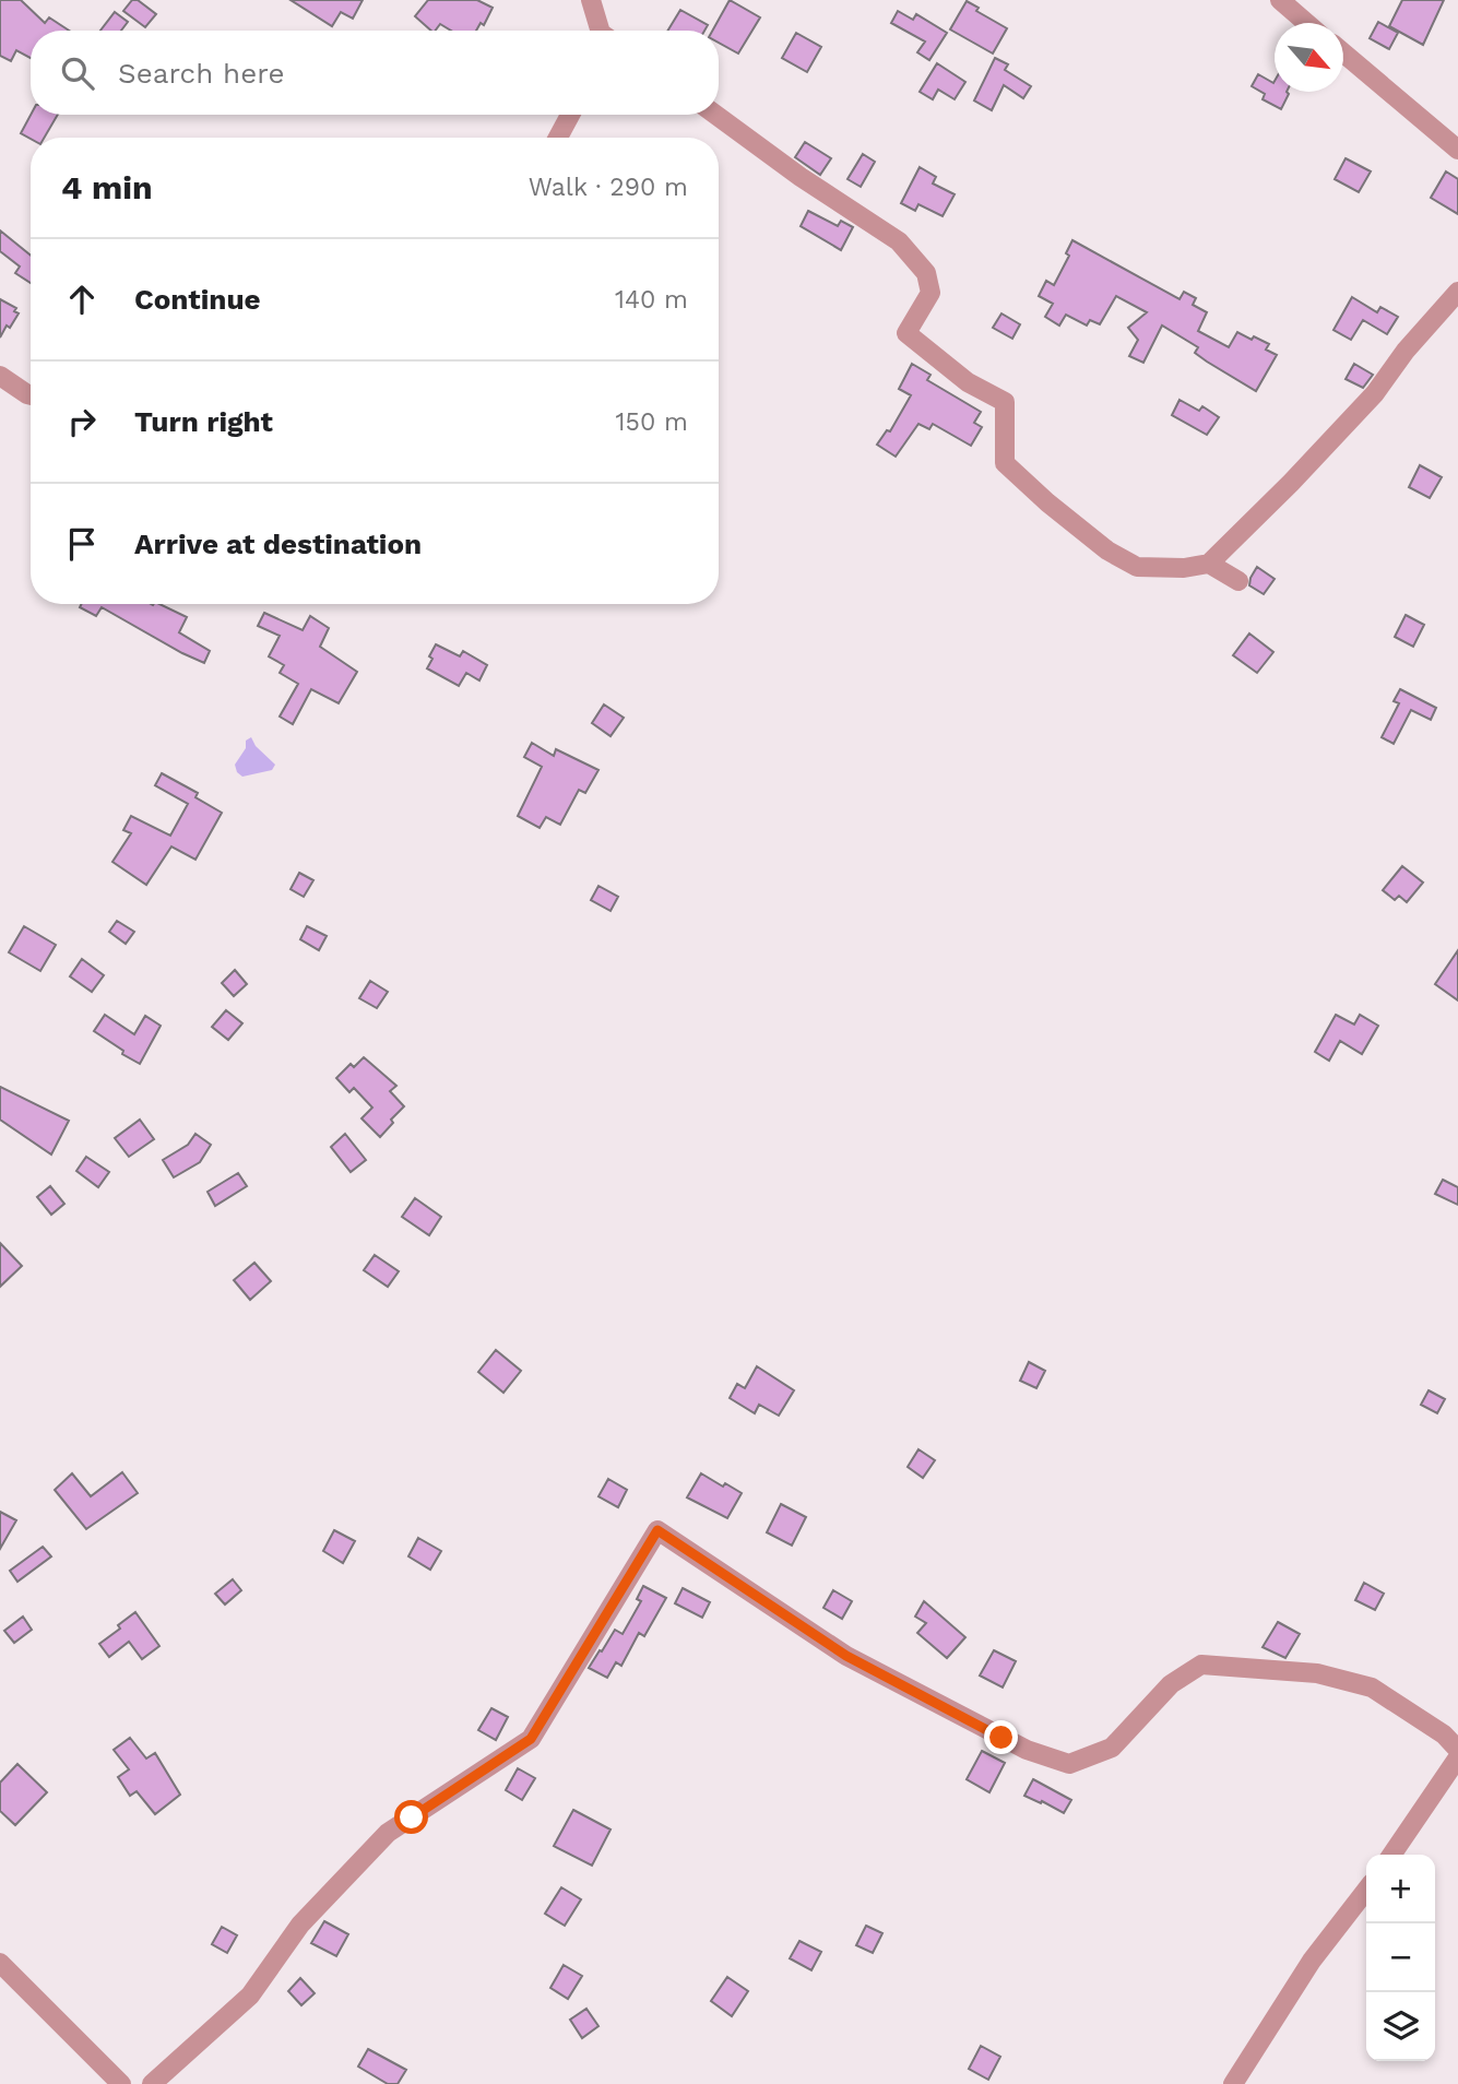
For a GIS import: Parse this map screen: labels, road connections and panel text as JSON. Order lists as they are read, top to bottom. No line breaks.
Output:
{"north":"bottom right","page":{"search":"Search here","heading":["4 min","Walk · 290 m"],"list":[["Continue","140 m"],["Turn right","150 m"],"Arrive at destination"],"map_buttons":["+","−"]}}
